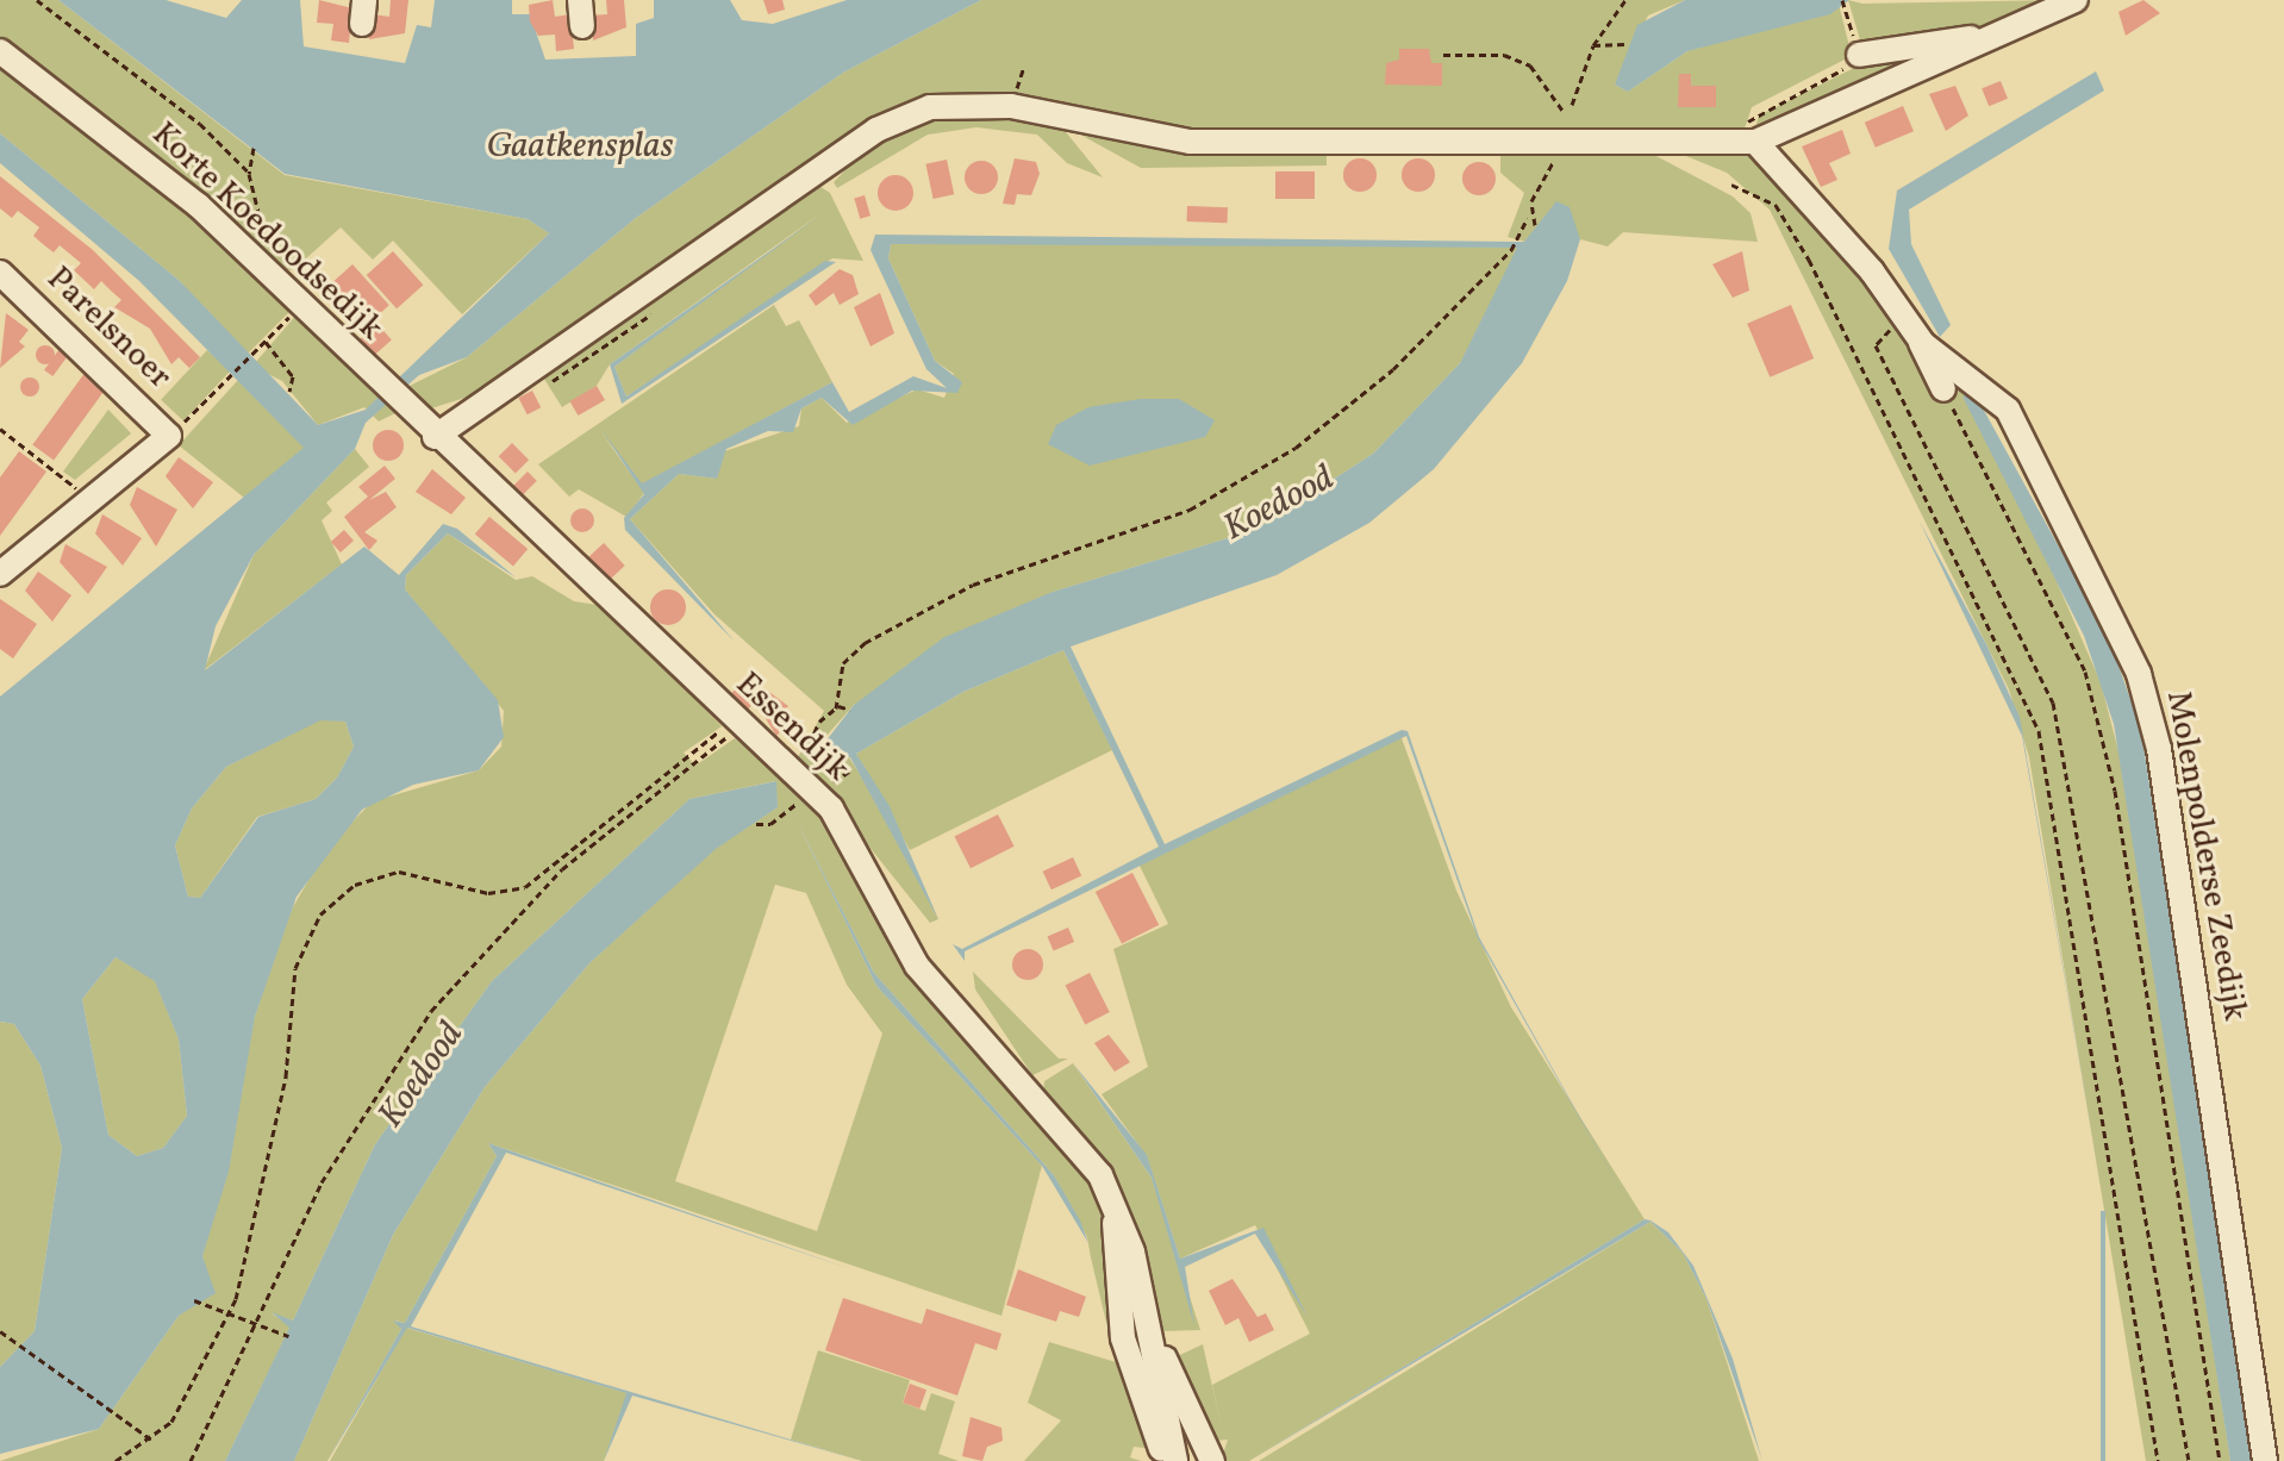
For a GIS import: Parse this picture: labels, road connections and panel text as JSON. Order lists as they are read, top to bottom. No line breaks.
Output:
{"streets":{"street":["Korte Koedoodsedijk","Parelsnoer","Essendijk","Molenpolderse Zeedijk"]},"crossings":[["Korte Koedoodsedijk","Parelsnoer"],["Korte Koedoodsedijk","Essendijk"]],"water":["Gaatkensplas","Koedood"]}
